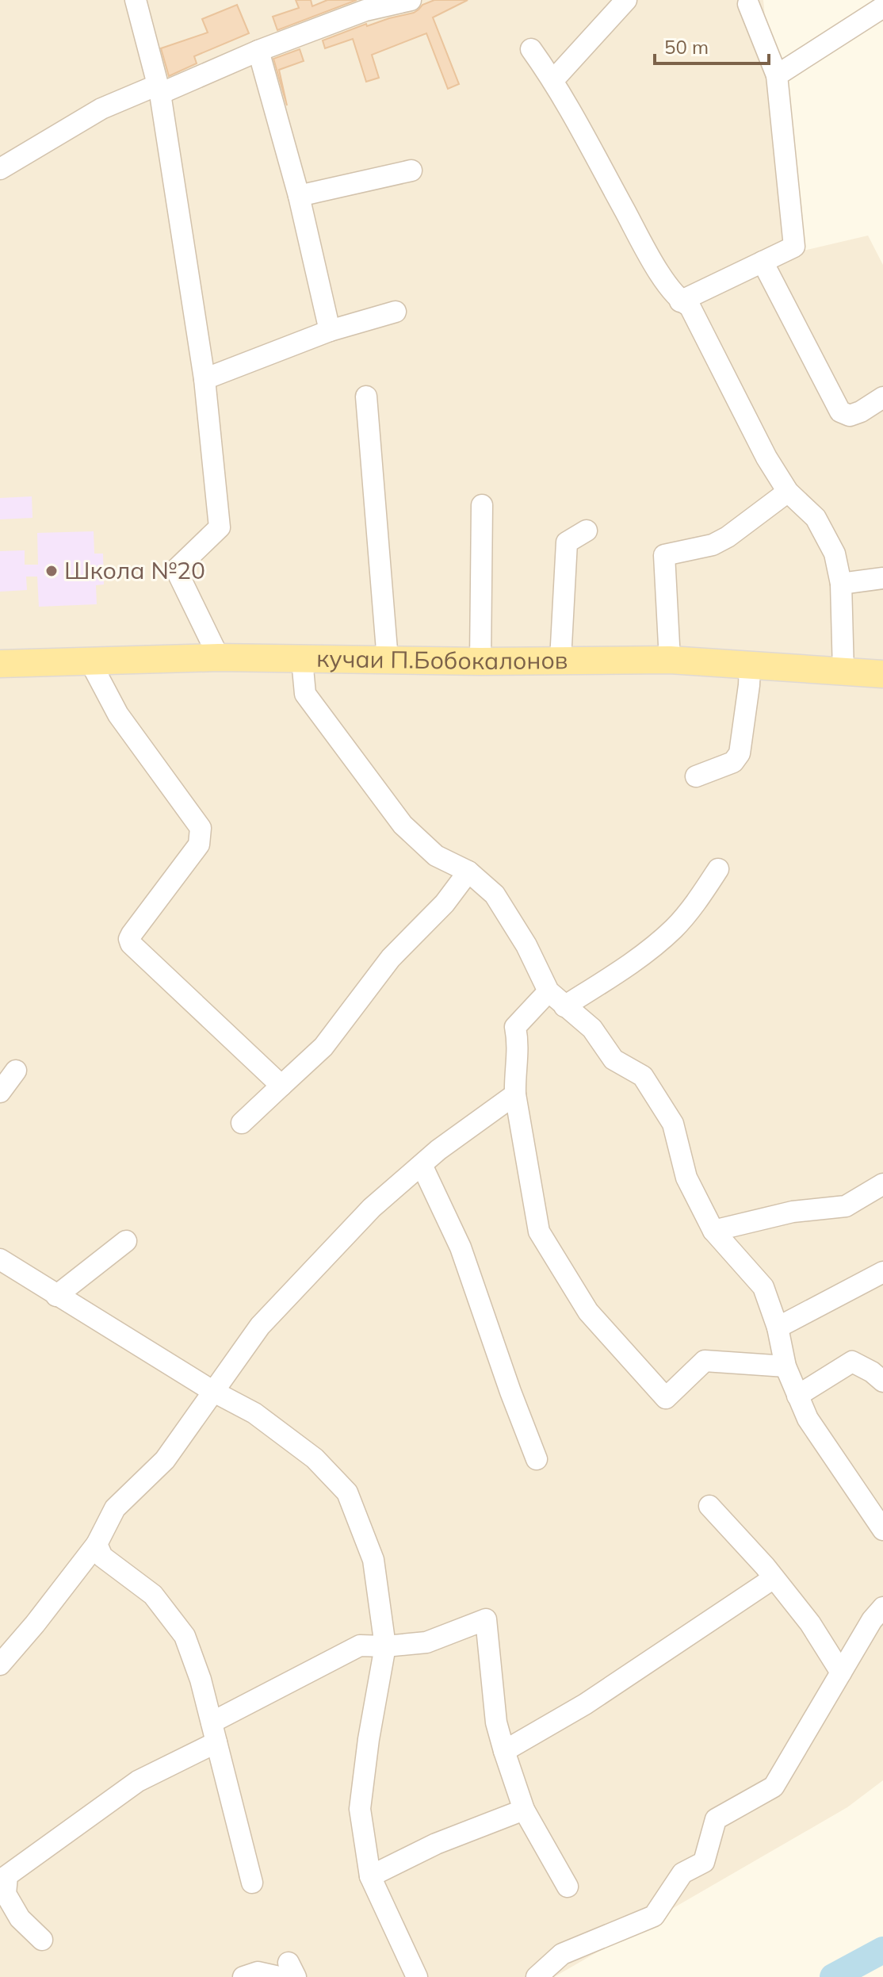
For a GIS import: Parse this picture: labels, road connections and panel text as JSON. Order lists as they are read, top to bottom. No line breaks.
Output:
{"streets":{"main road":["кучаи П.Бобокалонов"]},"places":["Школа №20"],"scale_bar":"50 m"}
